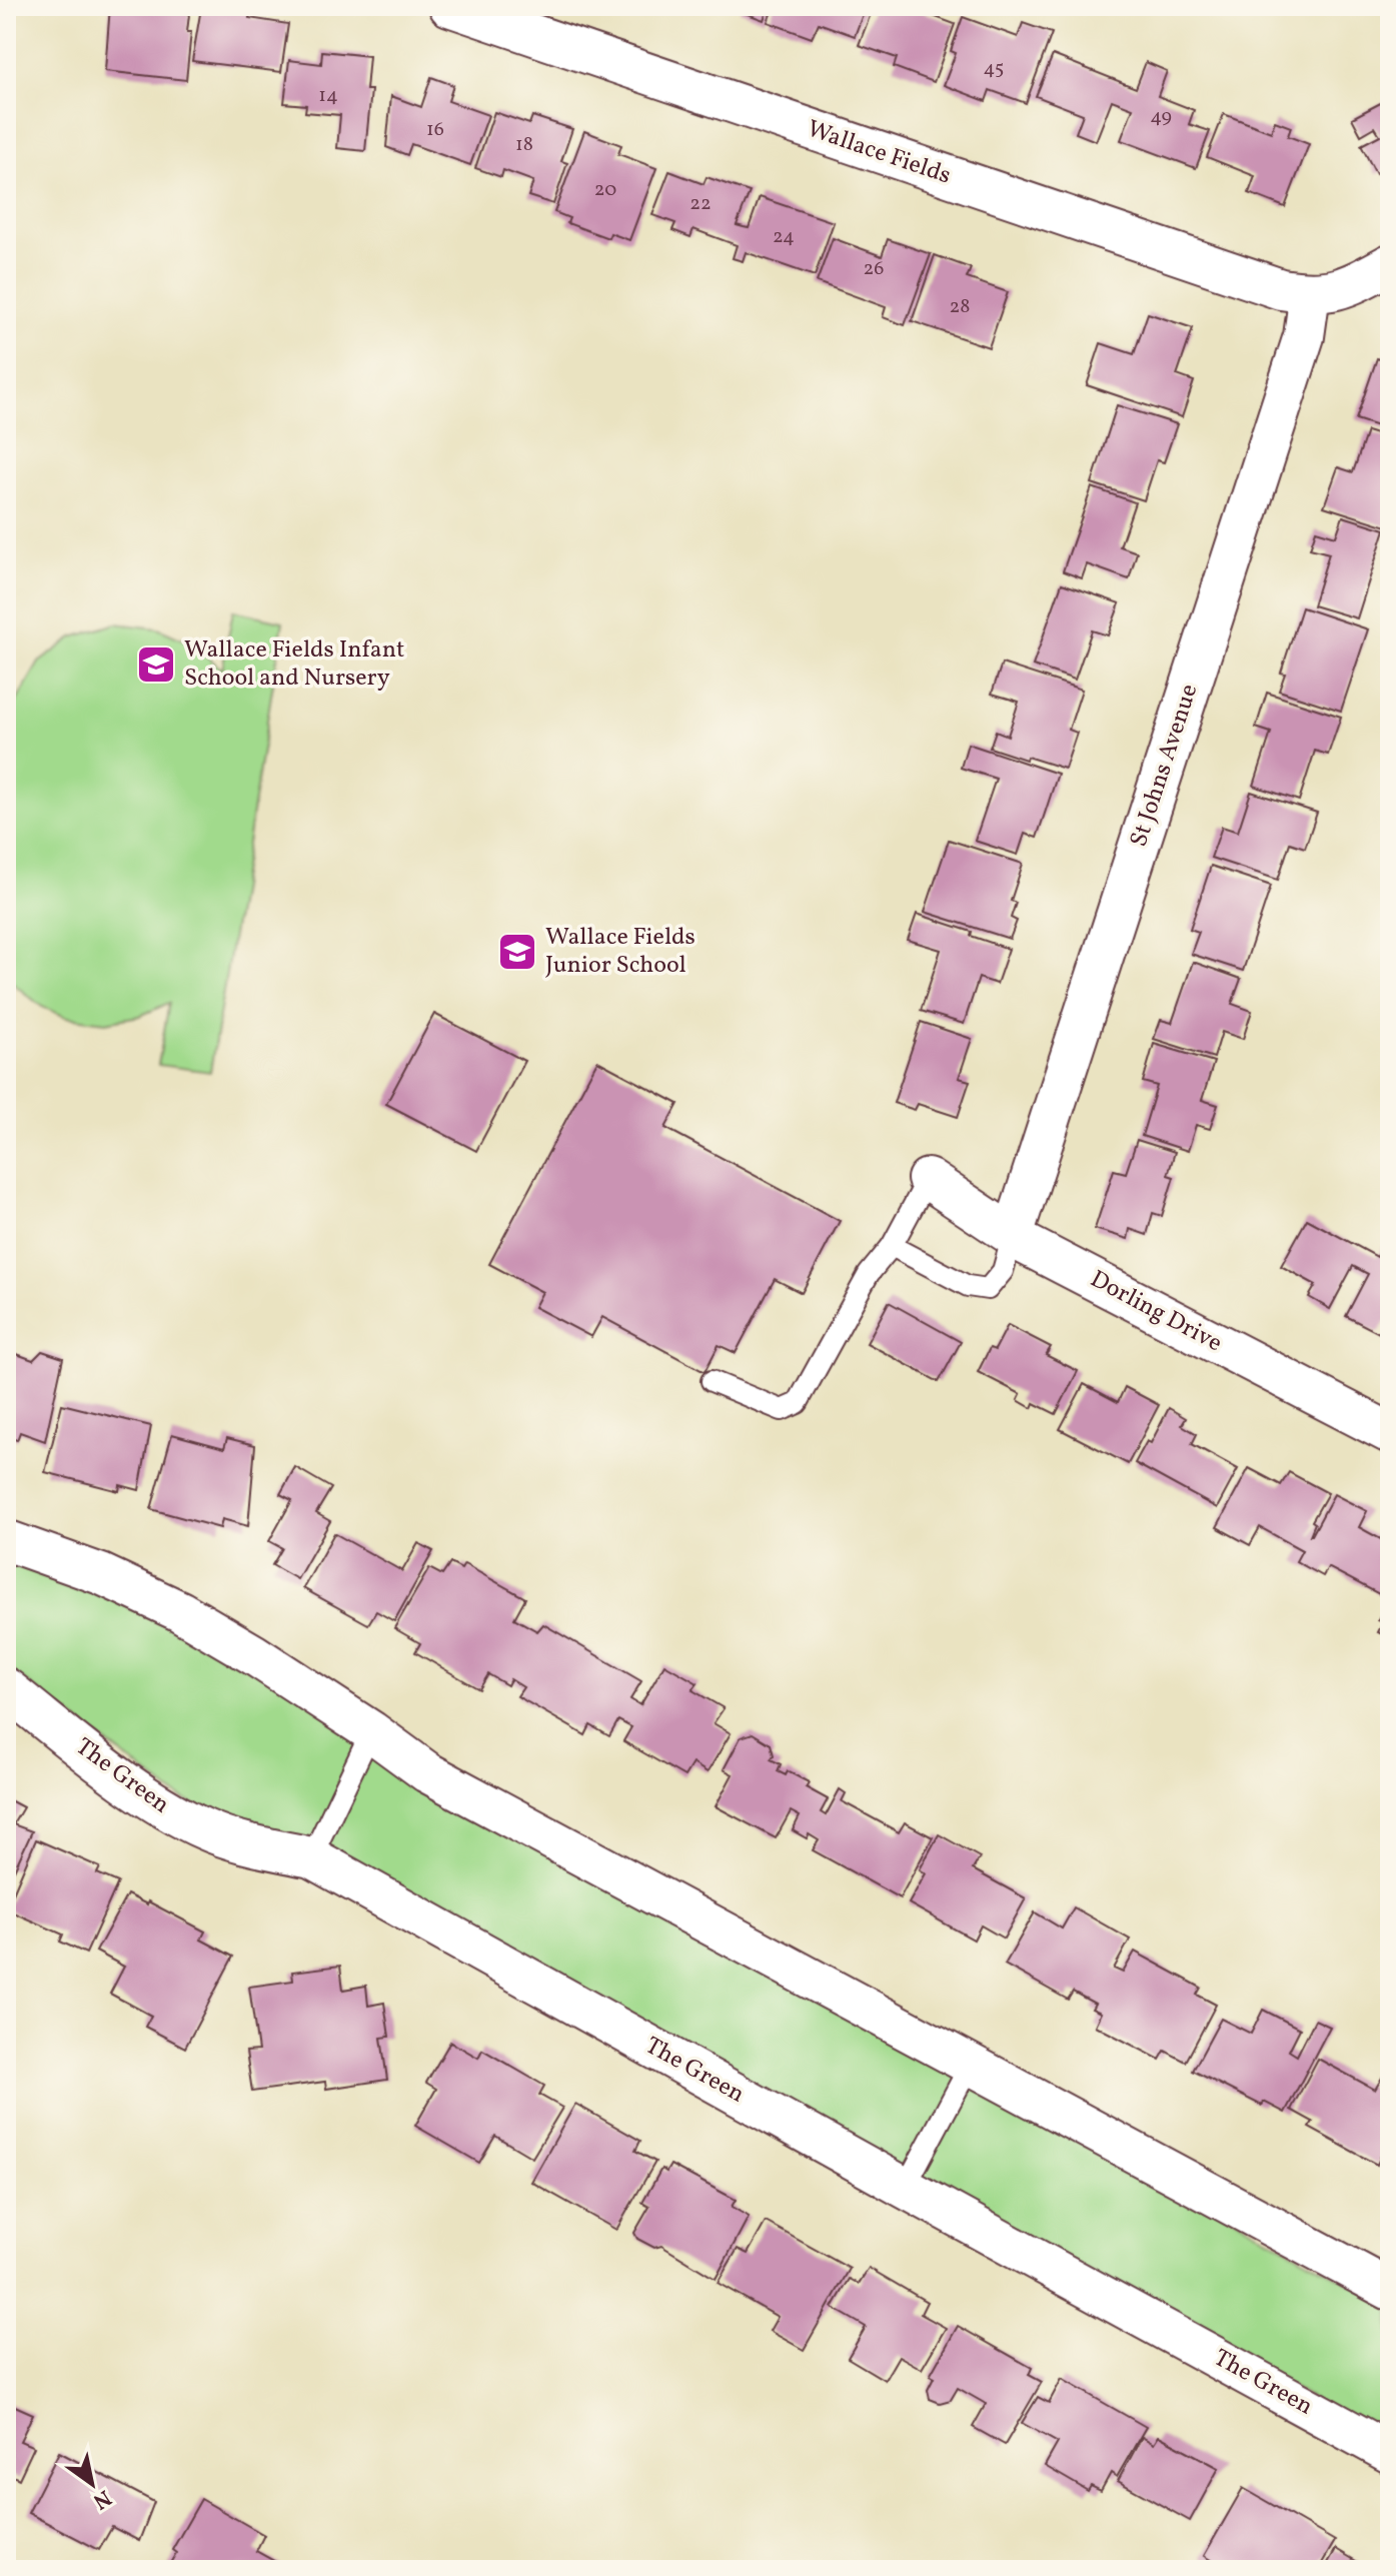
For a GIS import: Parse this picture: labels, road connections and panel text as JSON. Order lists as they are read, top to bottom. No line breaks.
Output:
{"streets":{"street":["Wallace Fields","St Johns Avenue","Dorling Drive","The Green"]},"crossings":[["Wallace Fields","St Johns Avenue"],["St Johns Avenue","Dorling Drive"]],"places":{"school or university":["Wallace Fields Infant School and Nursery","Wallace Fields Junior School"]},"house_numbers":["45","14","49","16","18","20","22","24","26","28"],"north":"bottom right"}
